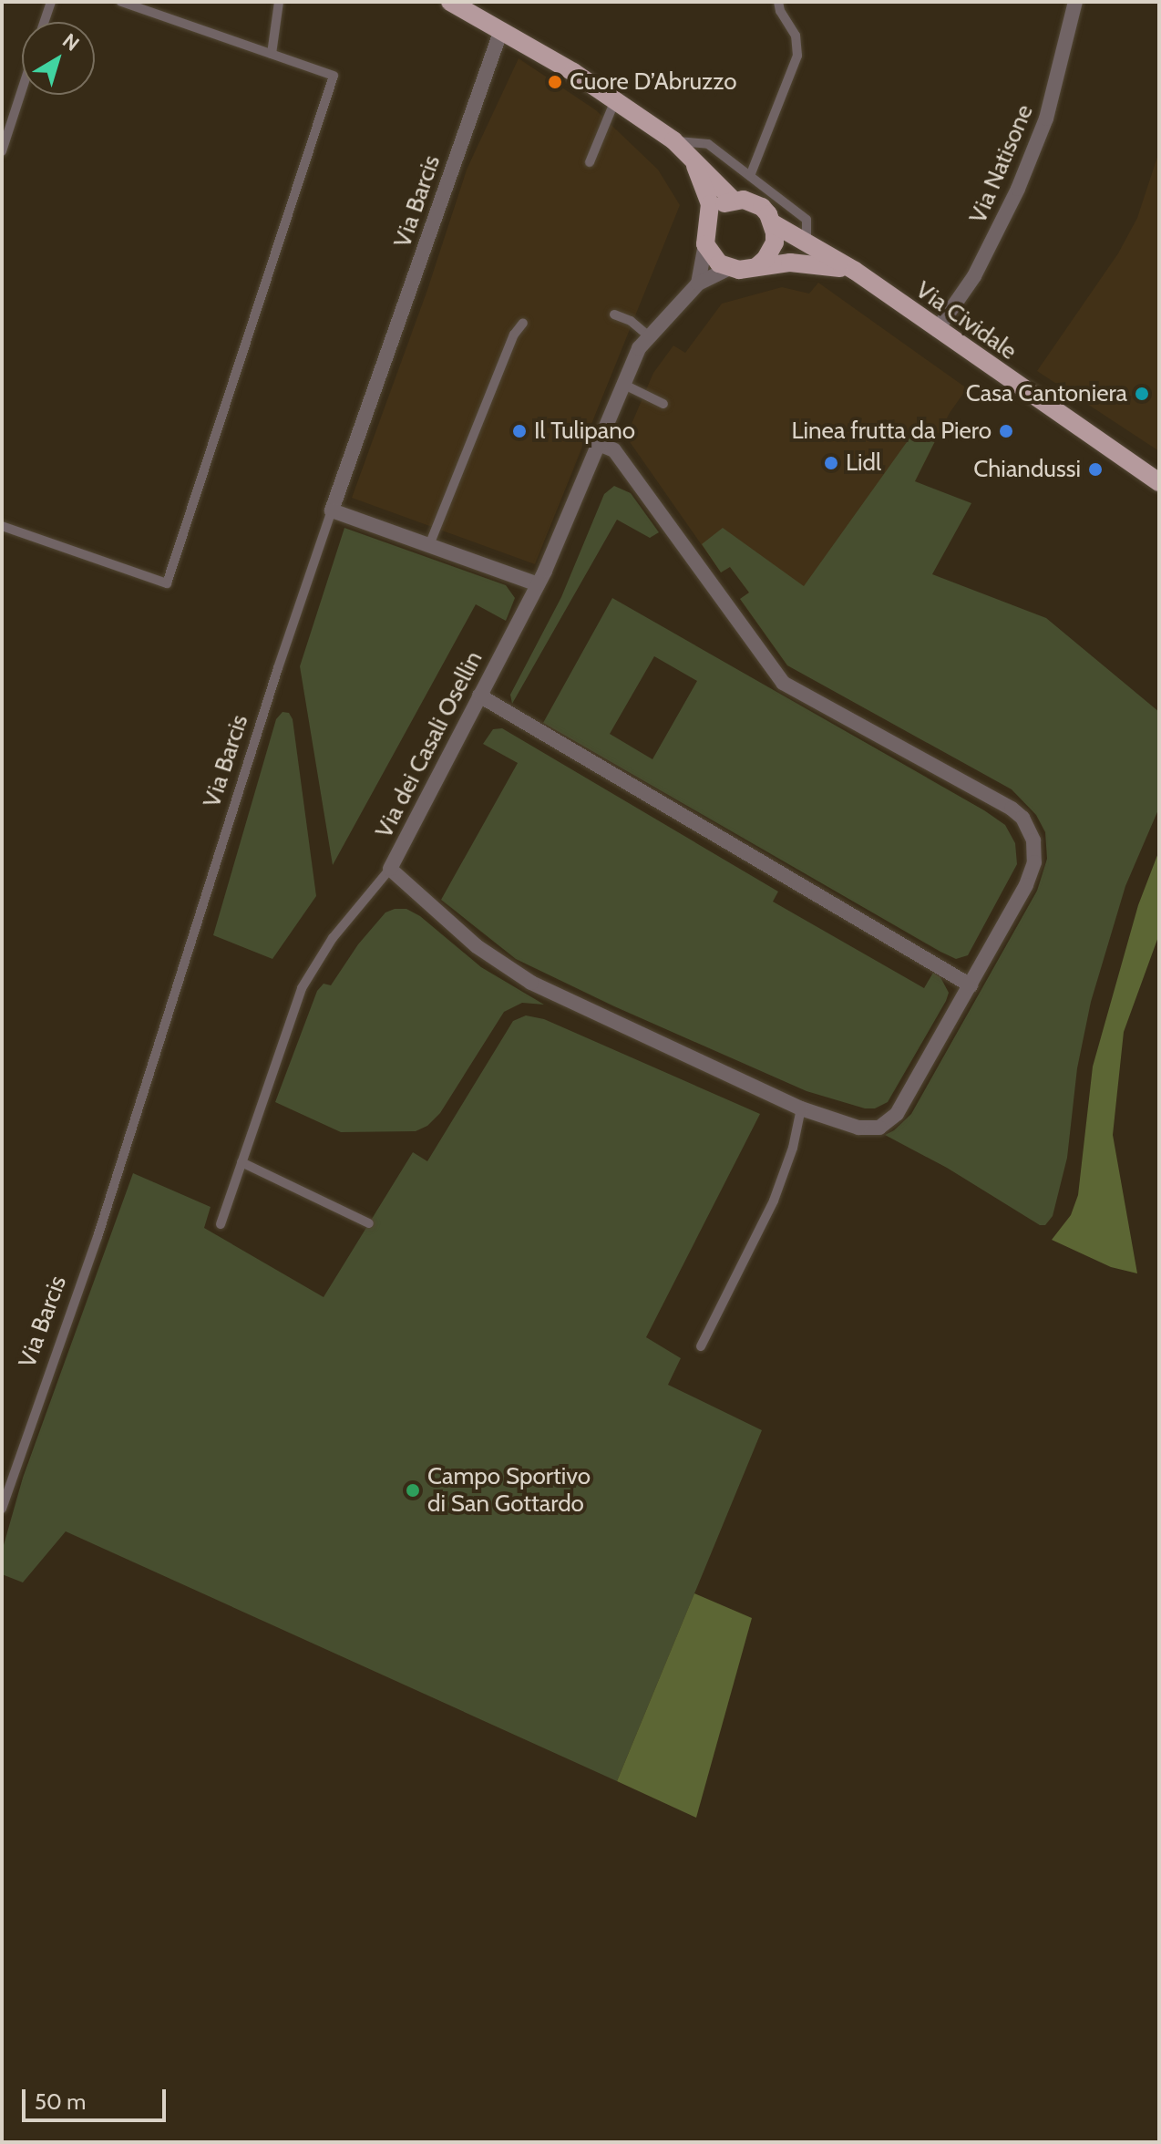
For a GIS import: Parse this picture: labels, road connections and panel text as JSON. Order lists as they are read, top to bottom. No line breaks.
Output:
{"streets":{"main road":["Via Cividale"],"street":["Via Natisone","Via Barcis","Via dei Casali Osellin"]},"crossings":[["Via Natisone","Via Cividale"],["Via Cividale","Via dei Casali Osellin"]],"places":["Cuore D’Abruzzo","Casa Cantoniera","Il Tulipano","Linea frutta da Piero","Lidl","Chiandussi","Campo Sportivo di San Gottardo"],"scale_bar":"50 m","north":"top right"}
